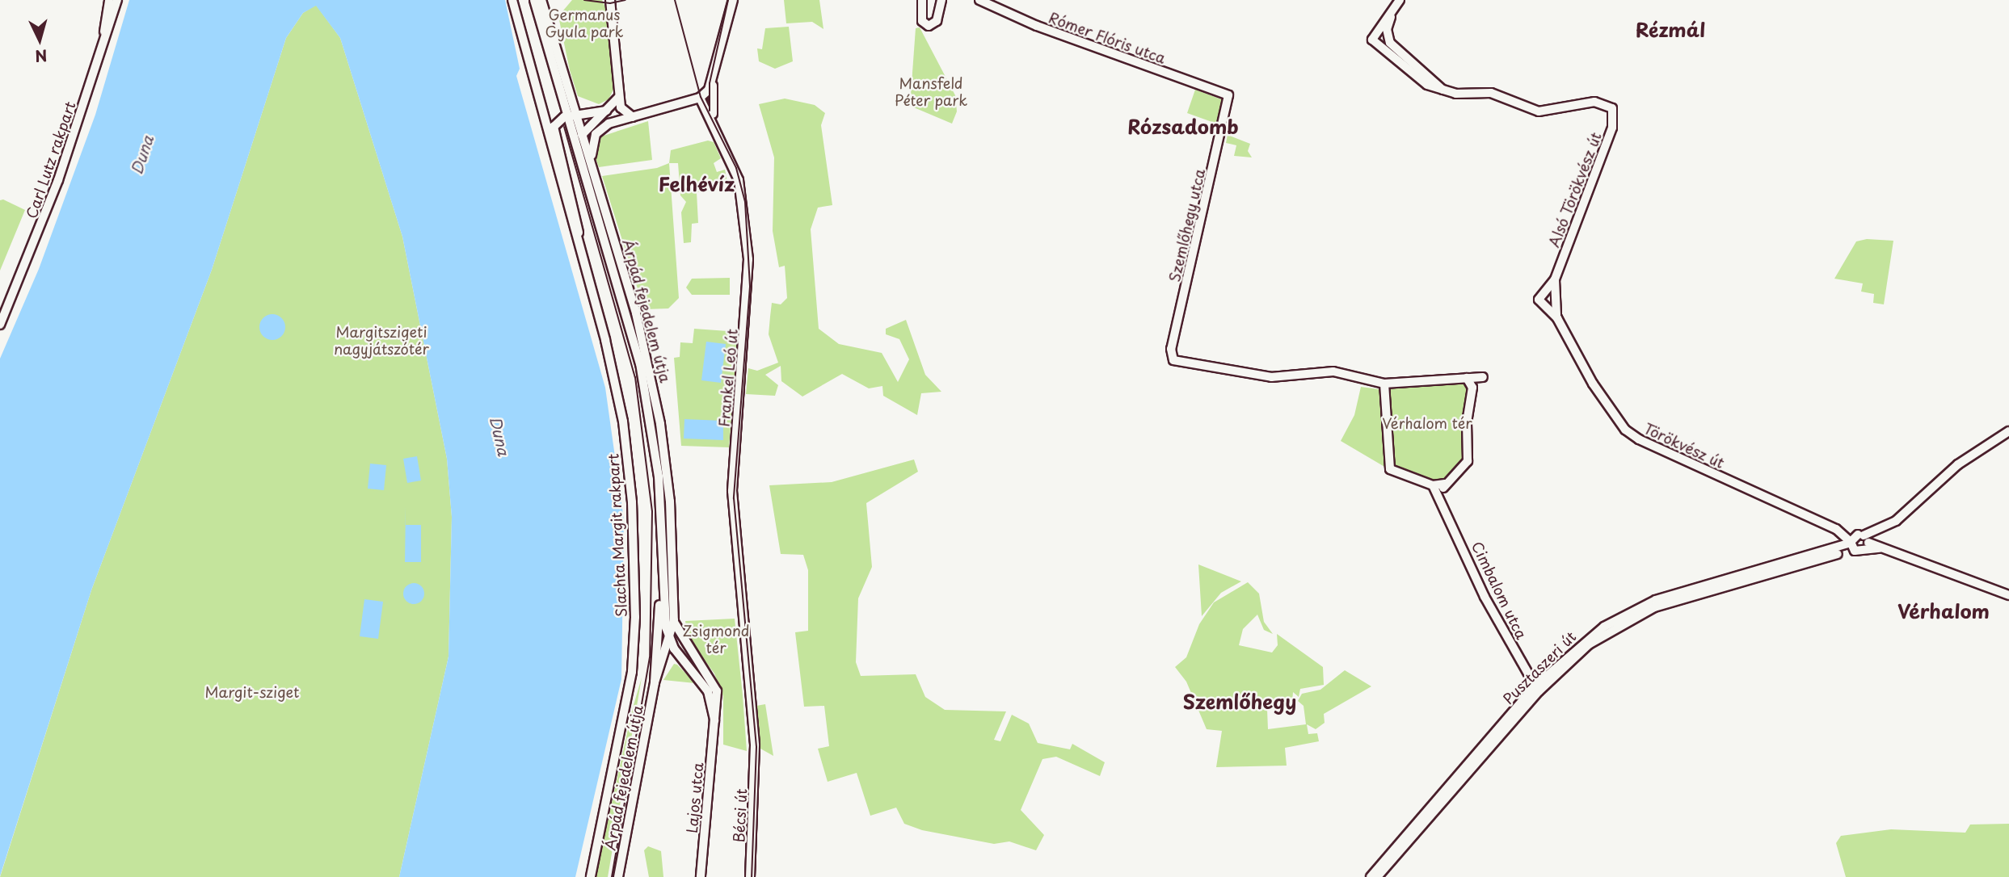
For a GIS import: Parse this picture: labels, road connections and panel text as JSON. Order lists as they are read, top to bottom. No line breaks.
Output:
{"streets":{"street":["Rómer Flóris utca","Carl Lutz rakpart","Alsó Törökvész út","Szemlőhegy utca","Árpád fejedelem útja","Frankel Leó út","Törökvész út","Slachta Margit rakpart","Cimbalom utca","Pusztaszeri út","Lajos utca","Bécsi út"]},"crossings":[["Rómer Flóris utca","Szemlőhegy utca"],["Alsó Törökvész út","Törökvész út"],["Frankel Leó út","Bécsi út"],["Törökvész út","Pusztaszeri út"],["Cimbalom utca","Pusztaszeri út"]],"districts":["Rézmál","Rózsadomb","Felhévíz","Vérhalom","Szemlőhegy"],"water":["Duna"],"parks":["Germanus Gyula park","Mansfeld Péter park","Margitszigeti nagyjátszótér","Vérhalom tér","Zsigmond tér","Margit-sziget"],"north":"bottom"}
